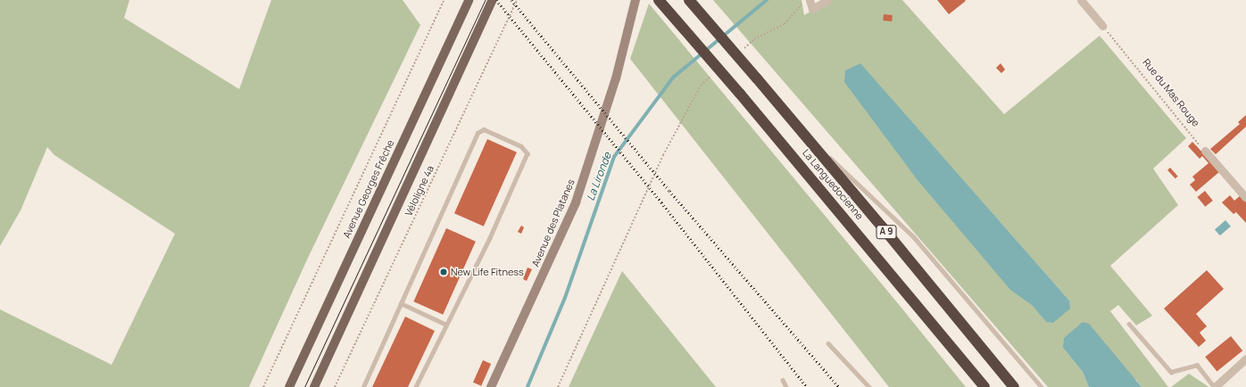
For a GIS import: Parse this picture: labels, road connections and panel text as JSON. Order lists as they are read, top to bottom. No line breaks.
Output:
{"streets":{"highway":["La Languedocienne","A 9"],"main road":["Avenue Georges Frêche"],"street":["Avenue des Platanes"],"path":["Rue du Mas Rouge","Véloligne 4a"]},"water":["La Lironde"],"places":["New Life Fitness"]}
